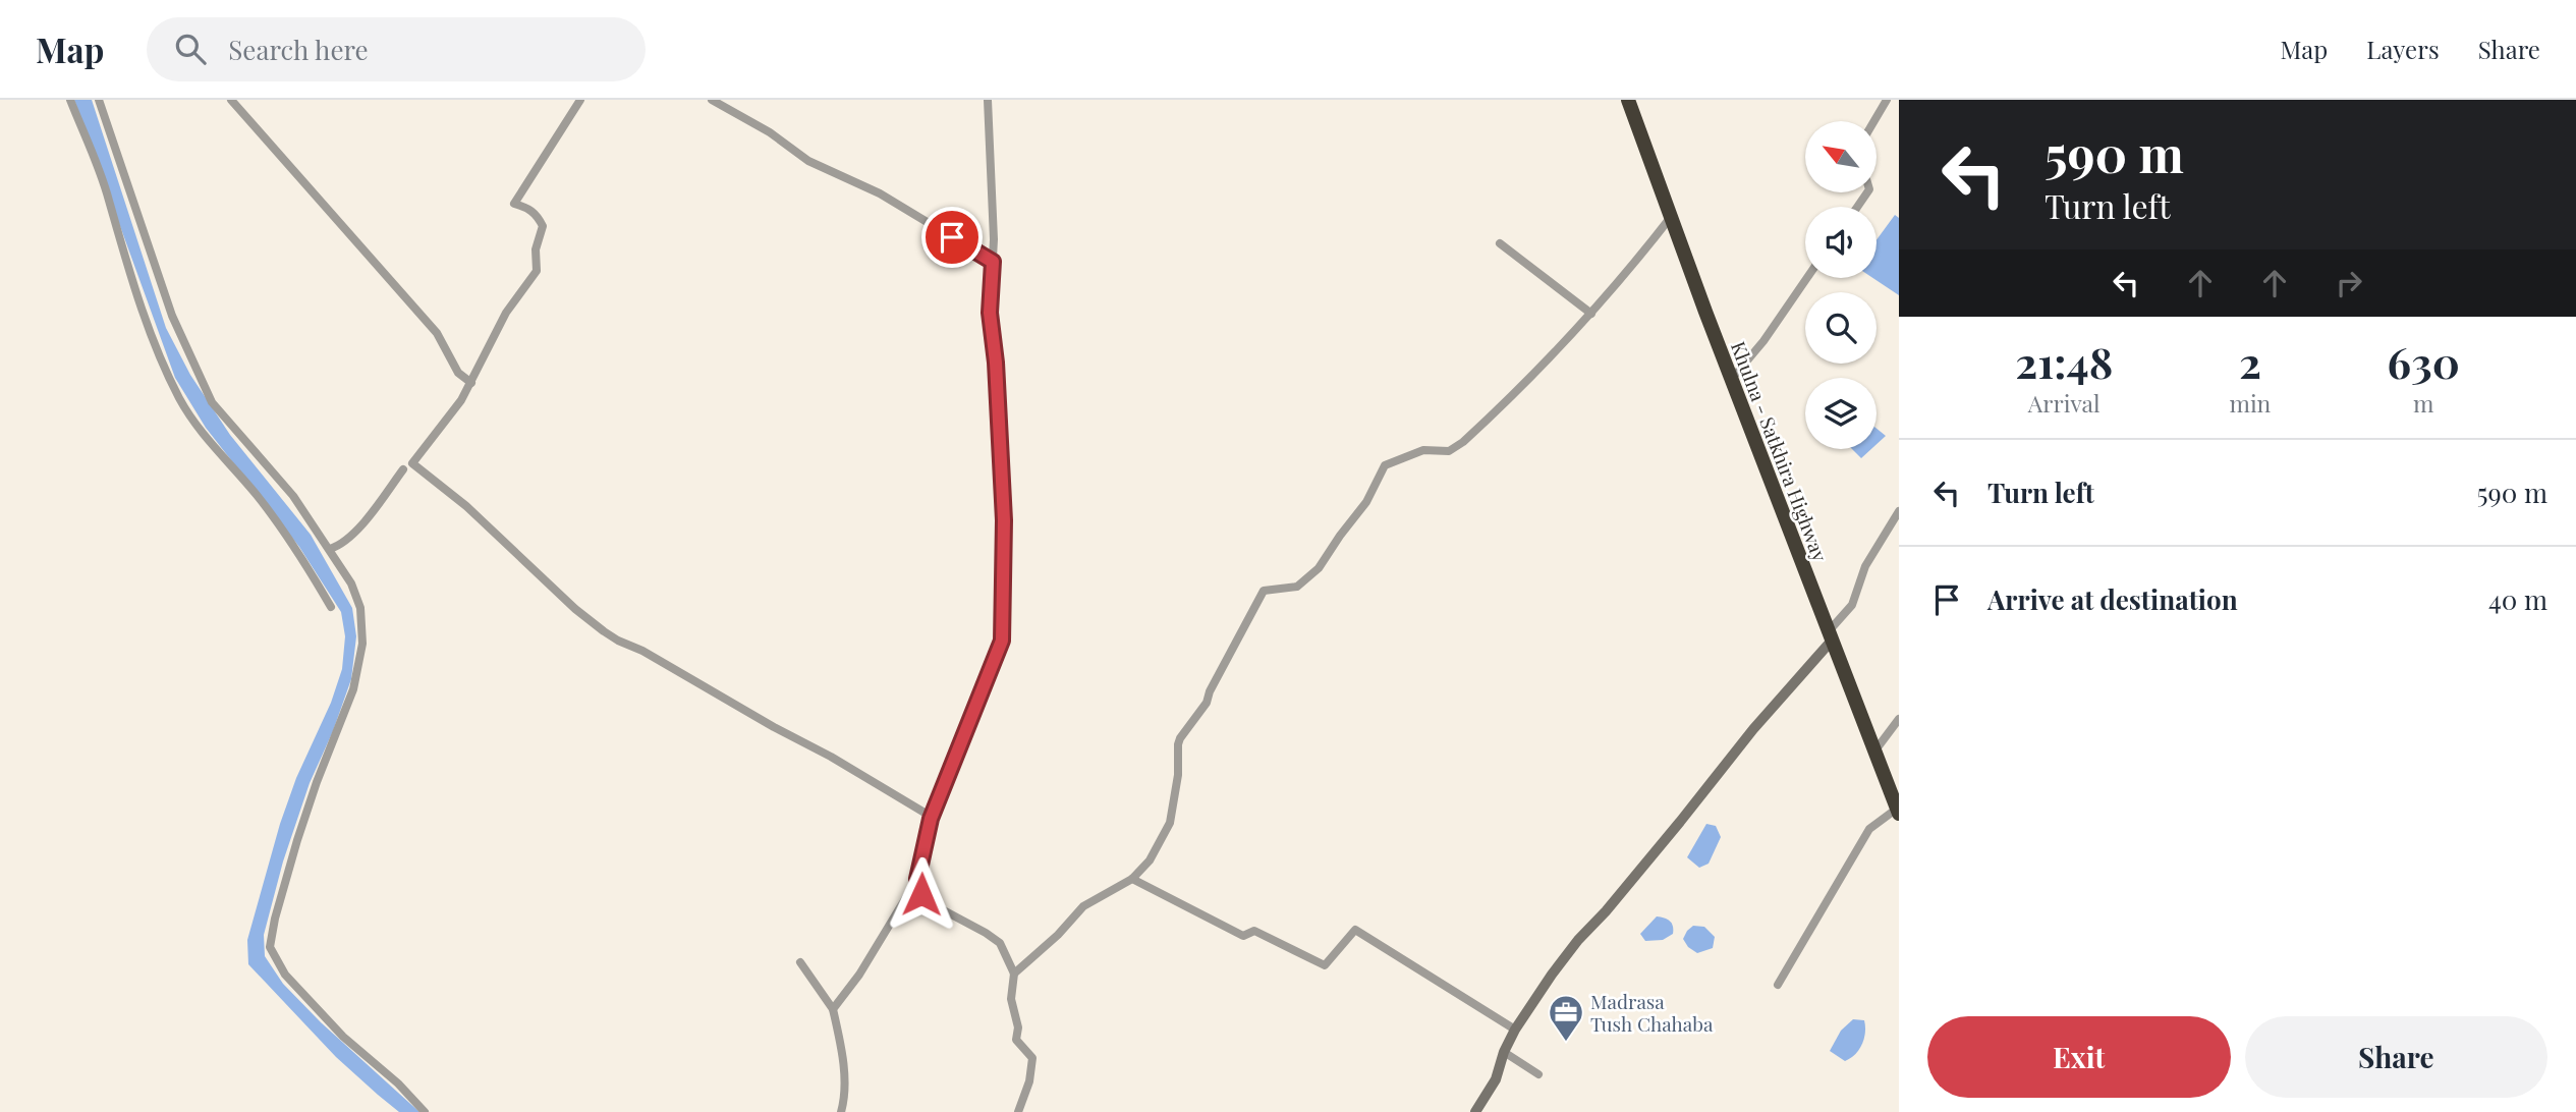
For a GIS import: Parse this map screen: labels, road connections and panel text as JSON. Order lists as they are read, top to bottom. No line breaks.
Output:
{"streets":{"highway":["Khulna - Satkhira Highway"]},"places":{"office":["Madrasa Tush Chahaba"]},"north":"top left","page":{"header":"Map","search":"Search here","nav":["Map","Layers","Share"],"turn":["590 m","Turn left"],"eta":["21:48","Arrival","2","min","630","m"],"list":[{"name":"Turn left","value":"590 m"},{"name":"Arrive at destination","value":"40 m"}],"buttons":["Exit","Share"]}}
